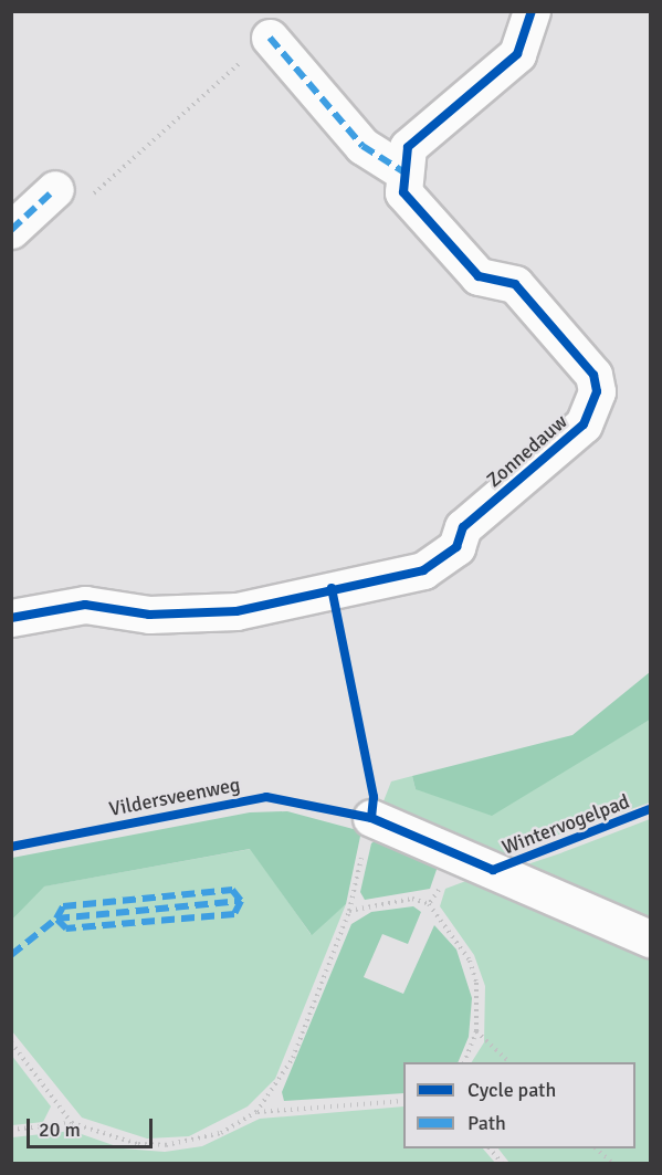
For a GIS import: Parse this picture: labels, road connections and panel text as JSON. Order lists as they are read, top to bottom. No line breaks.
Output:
{"streets":{"street":["Zonnedauw"],"cycle path":["Vildersveenweg"]},"legend":["Cycle path","Path"],"scale_bar":"20 m"}
